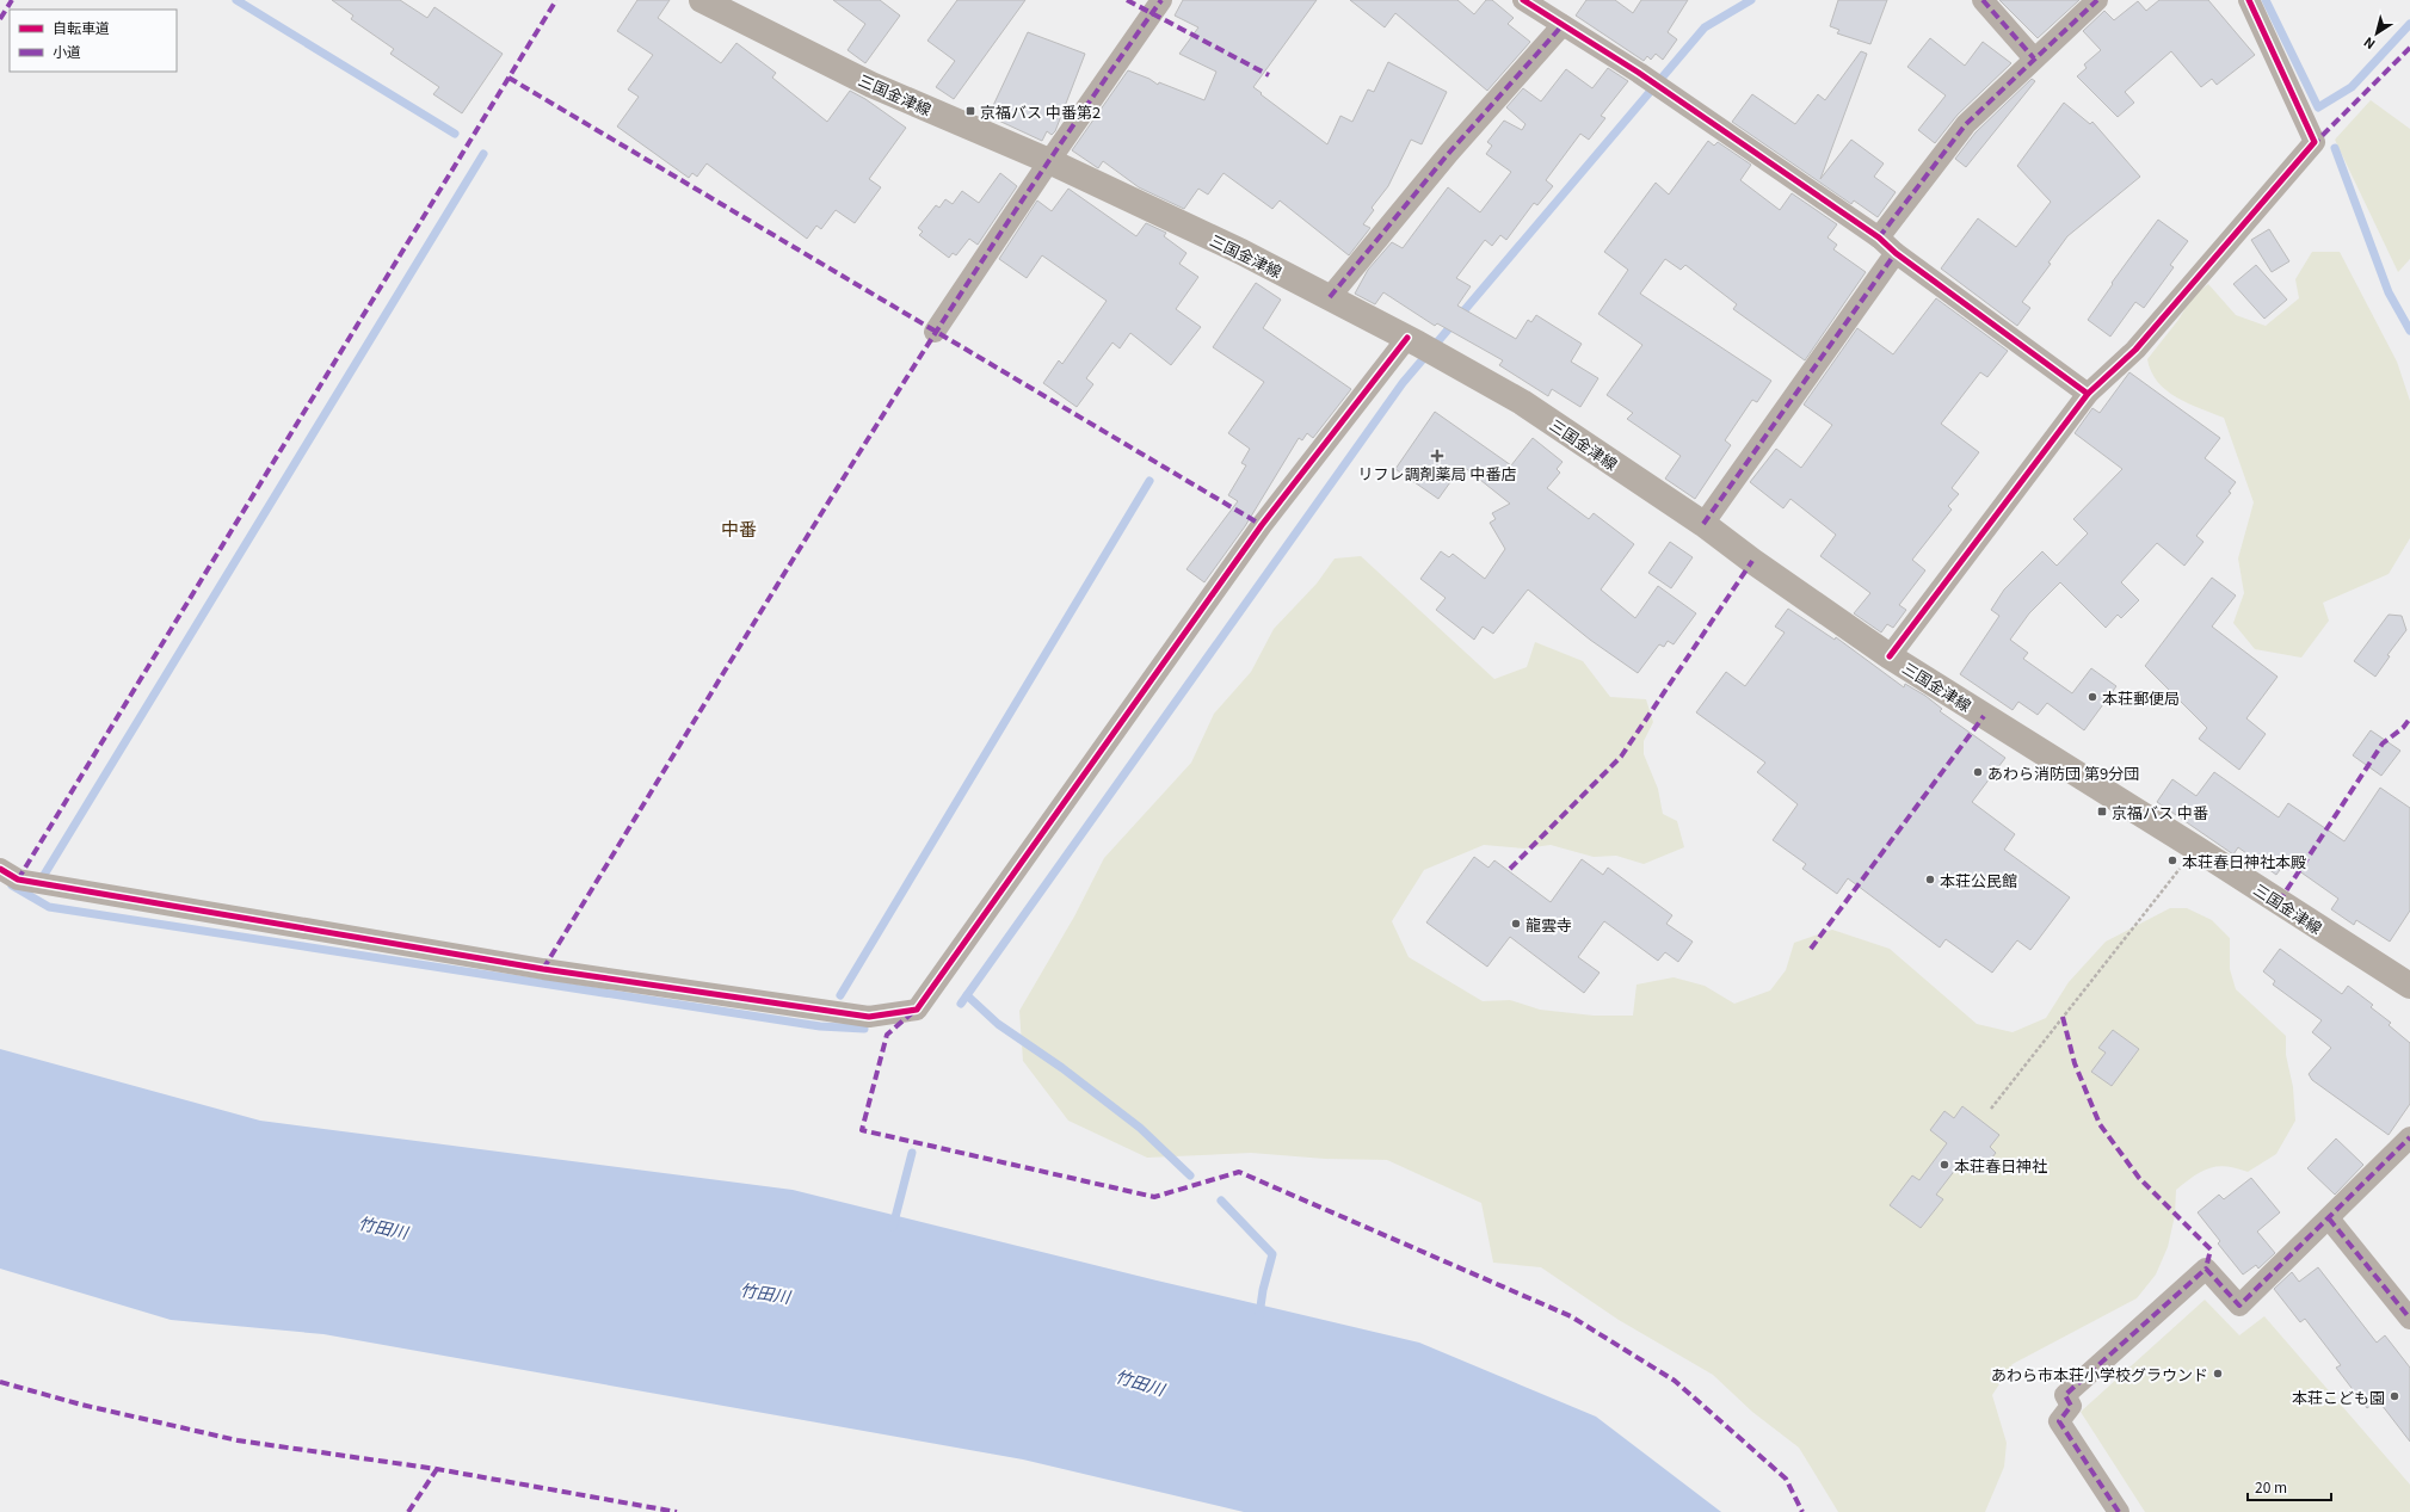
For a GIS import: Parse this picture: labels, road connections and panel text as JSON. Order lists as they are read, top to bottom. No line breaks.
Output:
{"streets":{"main road":["三国金津線"]},"districts":["中番"],"water":["竹田川"],"places":{"transit":["京福バス 中番第2","京福バス 中番"],"health":["リフレ調剤薬局 中番店"],"other":["本荘郵便局","あわら消防団 第9分団","本荘春日神社本殿","本荘公民館","龍雲寺","本荘春日神社","あわら市本荘小学校グラウンド","本荘こども園"]},"legend":["自転車道","小道"],"scale_bar":"20 m","north":"bottom left"}
